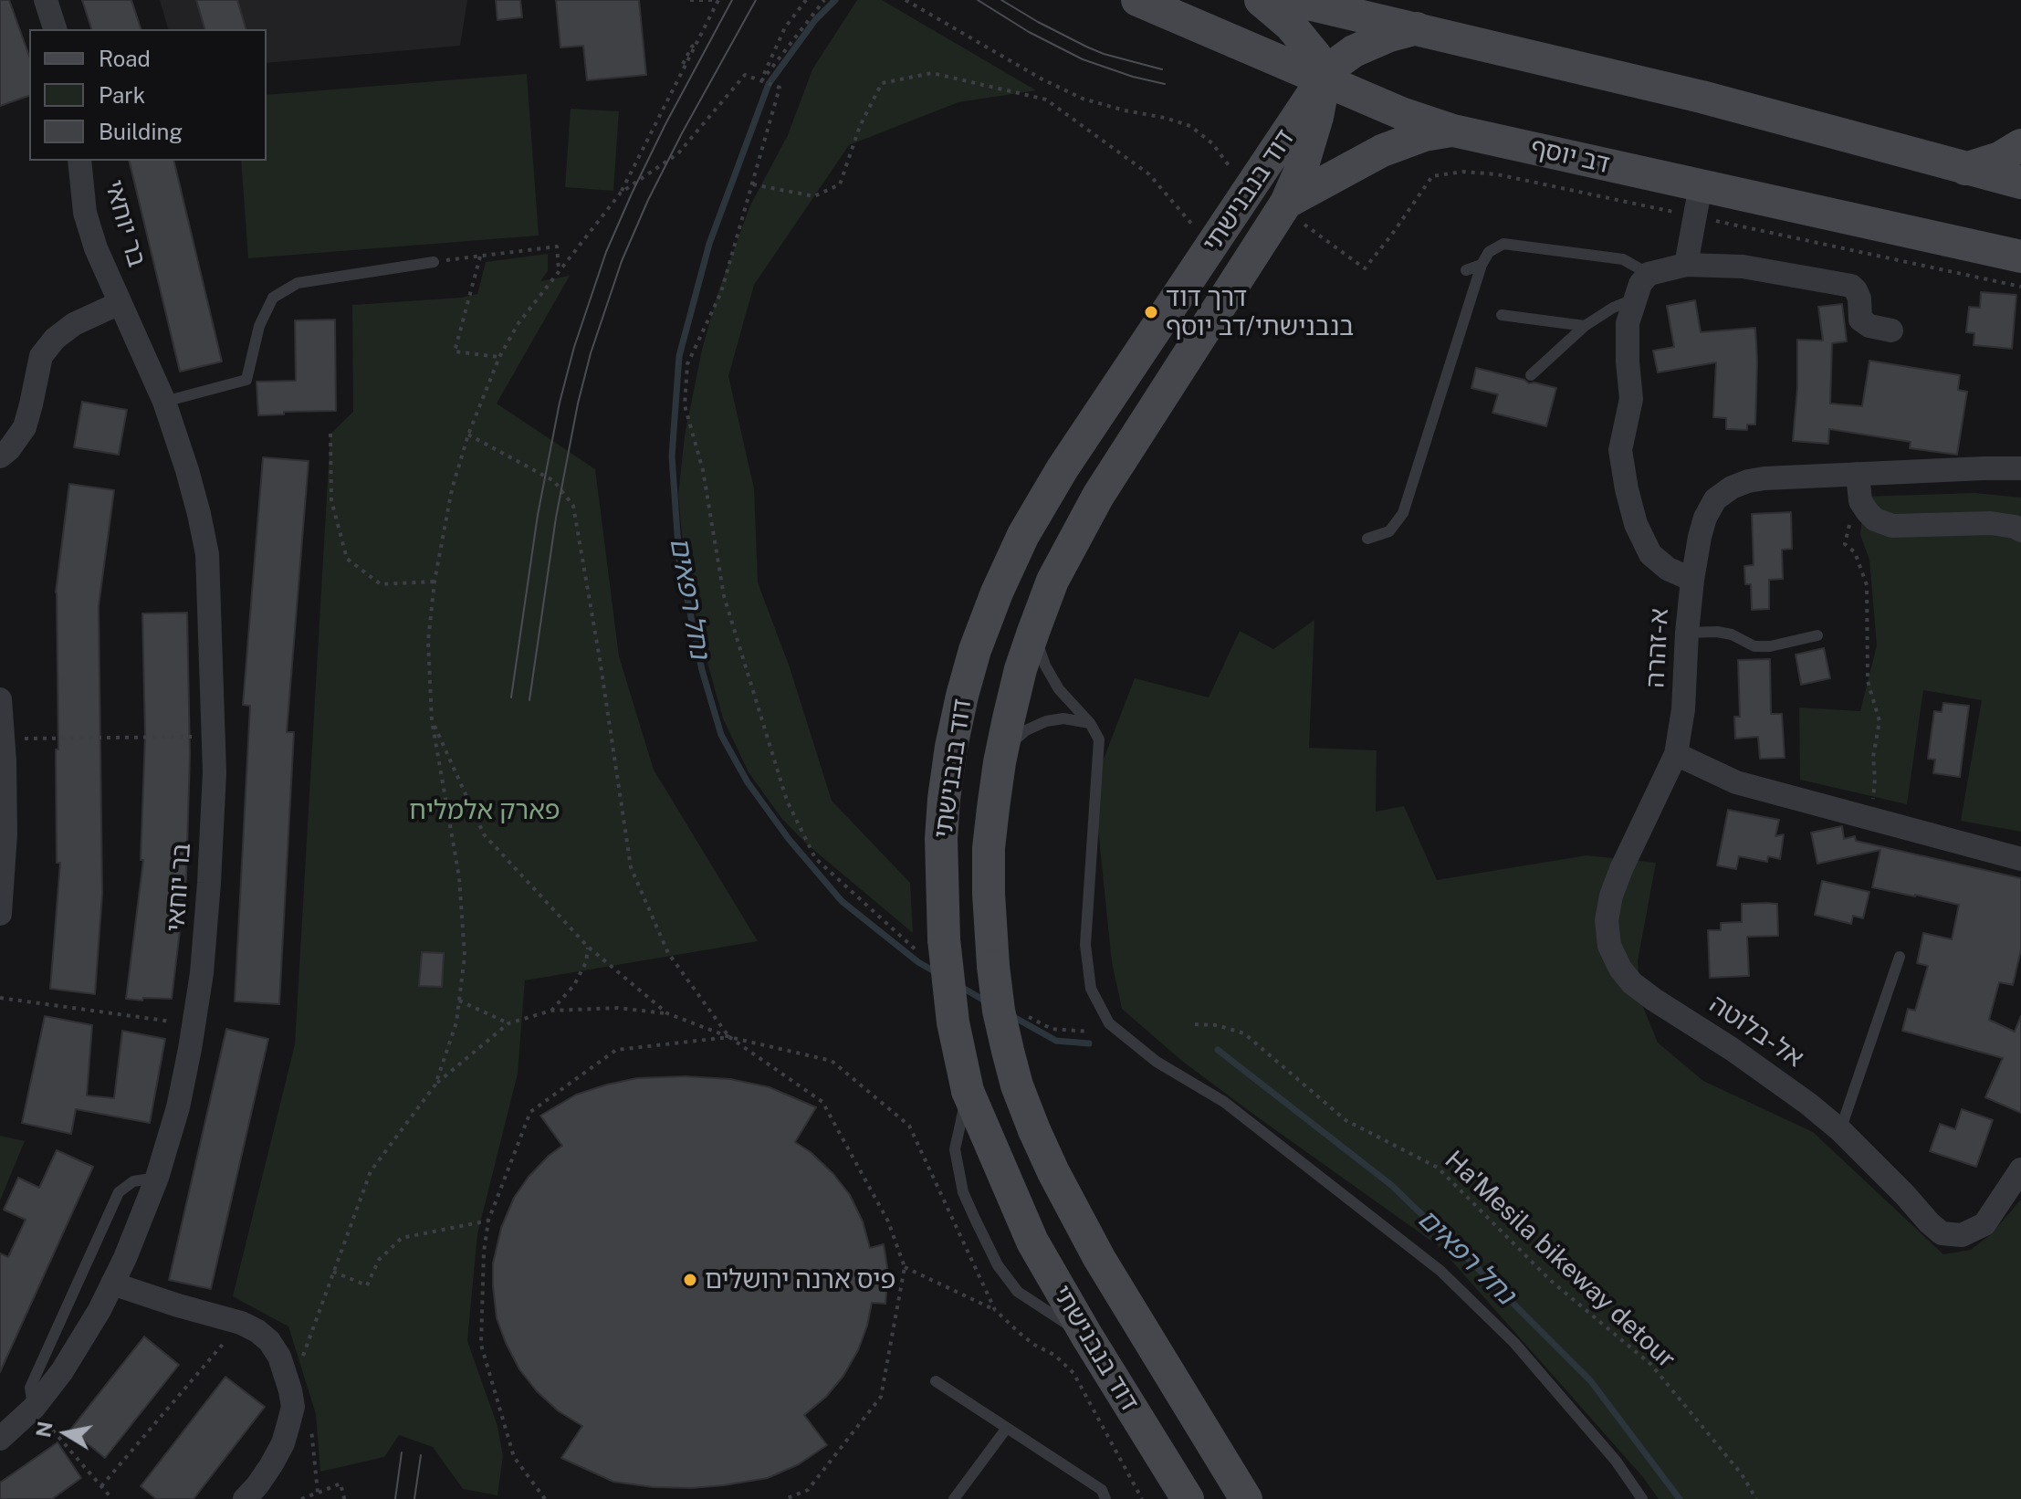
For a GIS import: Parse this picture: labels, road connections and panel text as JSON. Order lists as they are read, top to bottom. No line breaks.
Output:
{"streets":{"main road":["דב יוסף","דוד בנבנישתי"],"street":["בר יוחאי","א-זהרה","אל-בלוטה"],"path":["Ha'Mesila bikeway detour"]},"crossings":[["דב יוסף","דוד בנבנישתי"],["א-זהרה","אל-בלוטה"]],"water":["נחל רפאים"],"parks":["פארק אלמליח"],"places":["דרך דוד בנבנישתי/דב יוסף","פיס ארנה ירושלים"],"legend":["Road","Park","Building"],"north":"left"}
